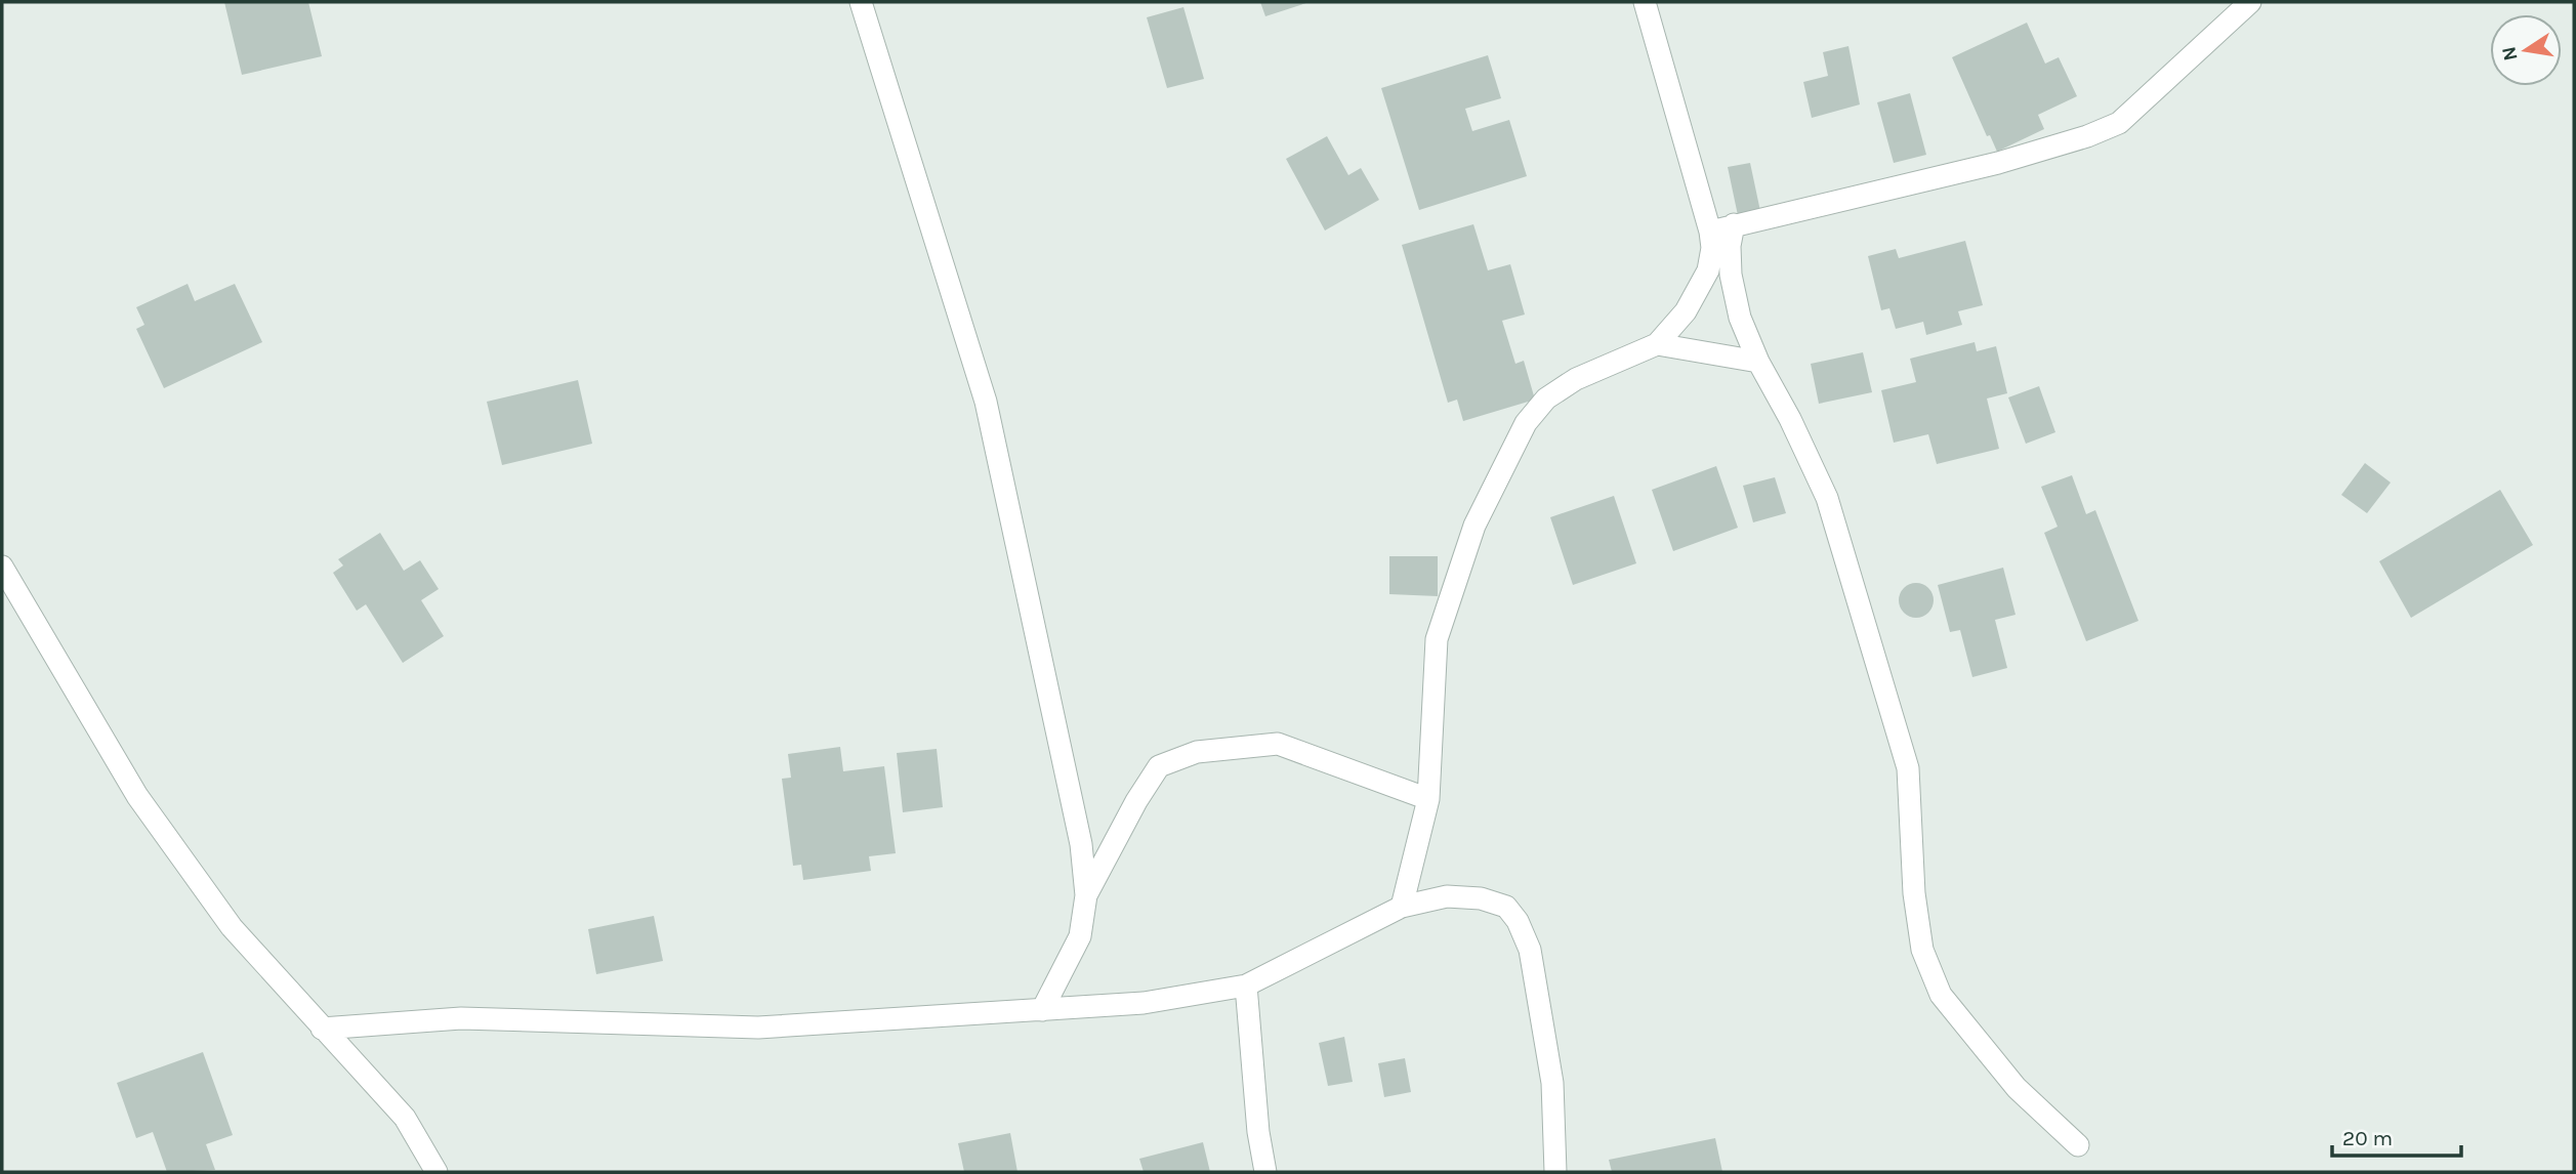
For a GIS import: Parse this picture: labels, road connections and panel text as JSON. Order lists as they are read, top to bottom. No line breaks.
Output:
{"scale_bar":"20 m","north":"left"}
